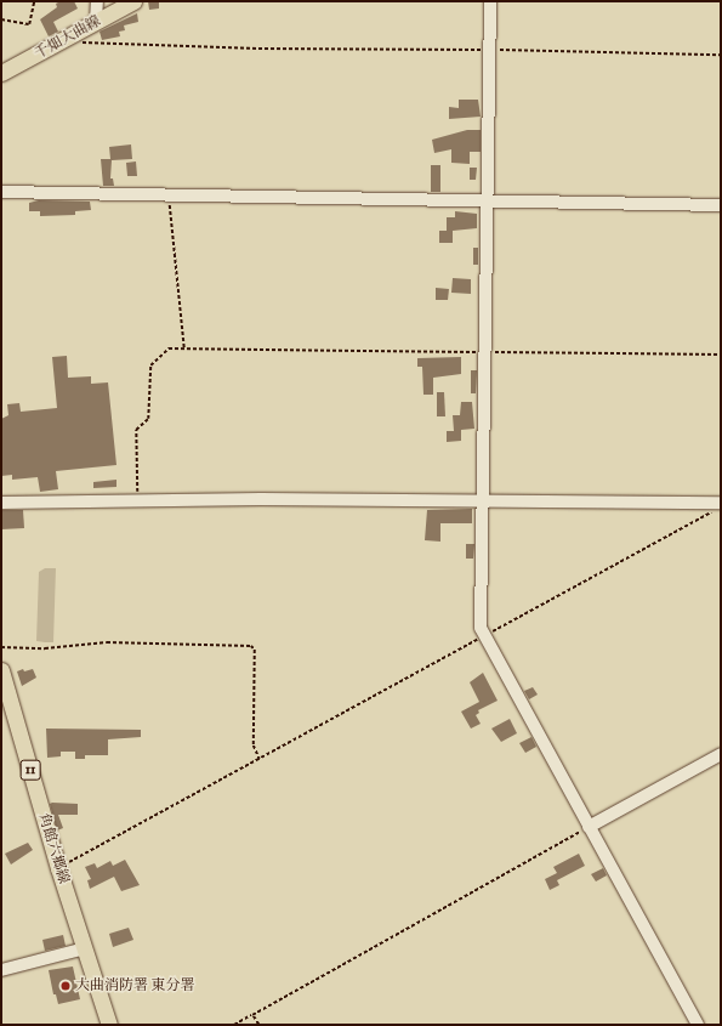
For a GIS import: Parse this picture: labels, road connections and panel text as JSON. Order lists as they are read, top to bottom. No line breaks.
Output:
{"streets":{"main road":["千畑大曲線","11","角館六郷線"]},"places":["大曲消防署 東分署"]}
